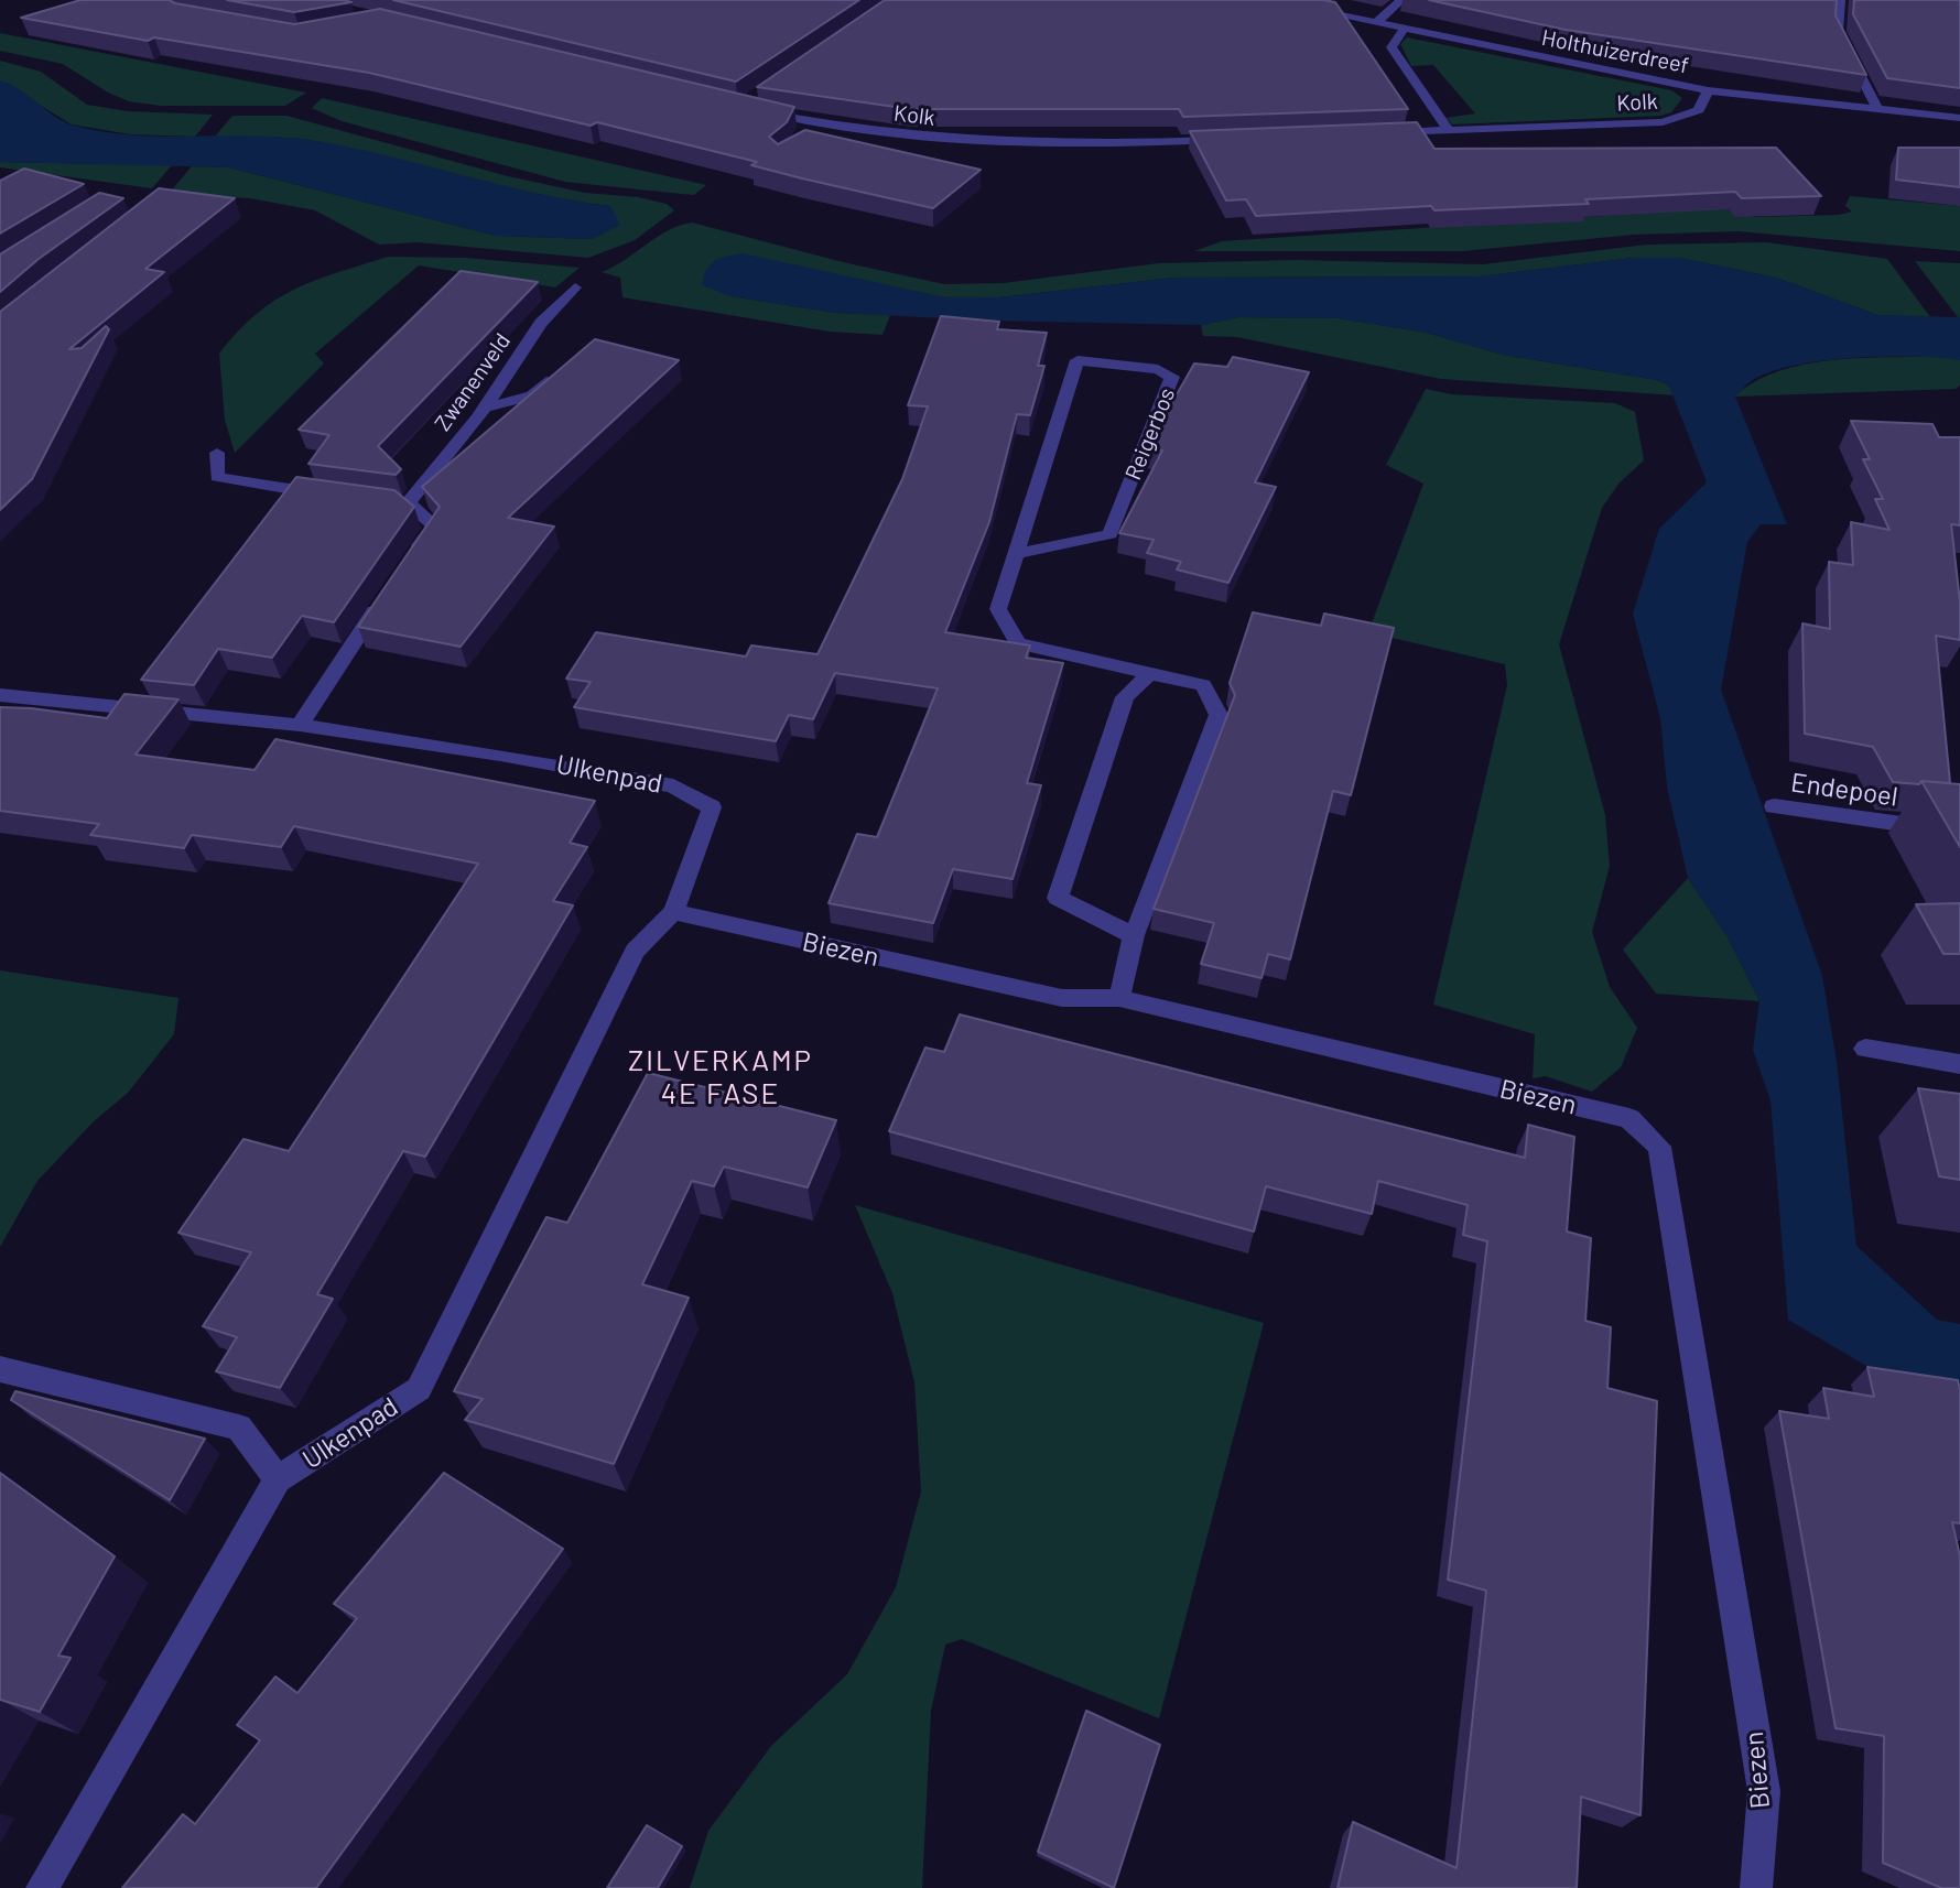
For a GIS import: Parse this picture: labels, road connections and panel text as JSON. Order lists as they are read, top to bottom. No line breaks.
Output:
{"streets":{"street":["Holthuizerdreef","Kolk","Zwanenveld","Reigerbos","Ulkenpad","Endepoel","Biezen"]},"crossings":[["Holthuizerdreef","Kolk"],["Reigerbos","Biezen"],["Ulkenpad","Biezen"]],"districts":["ZILVERKAMP 4E FASE"]}
